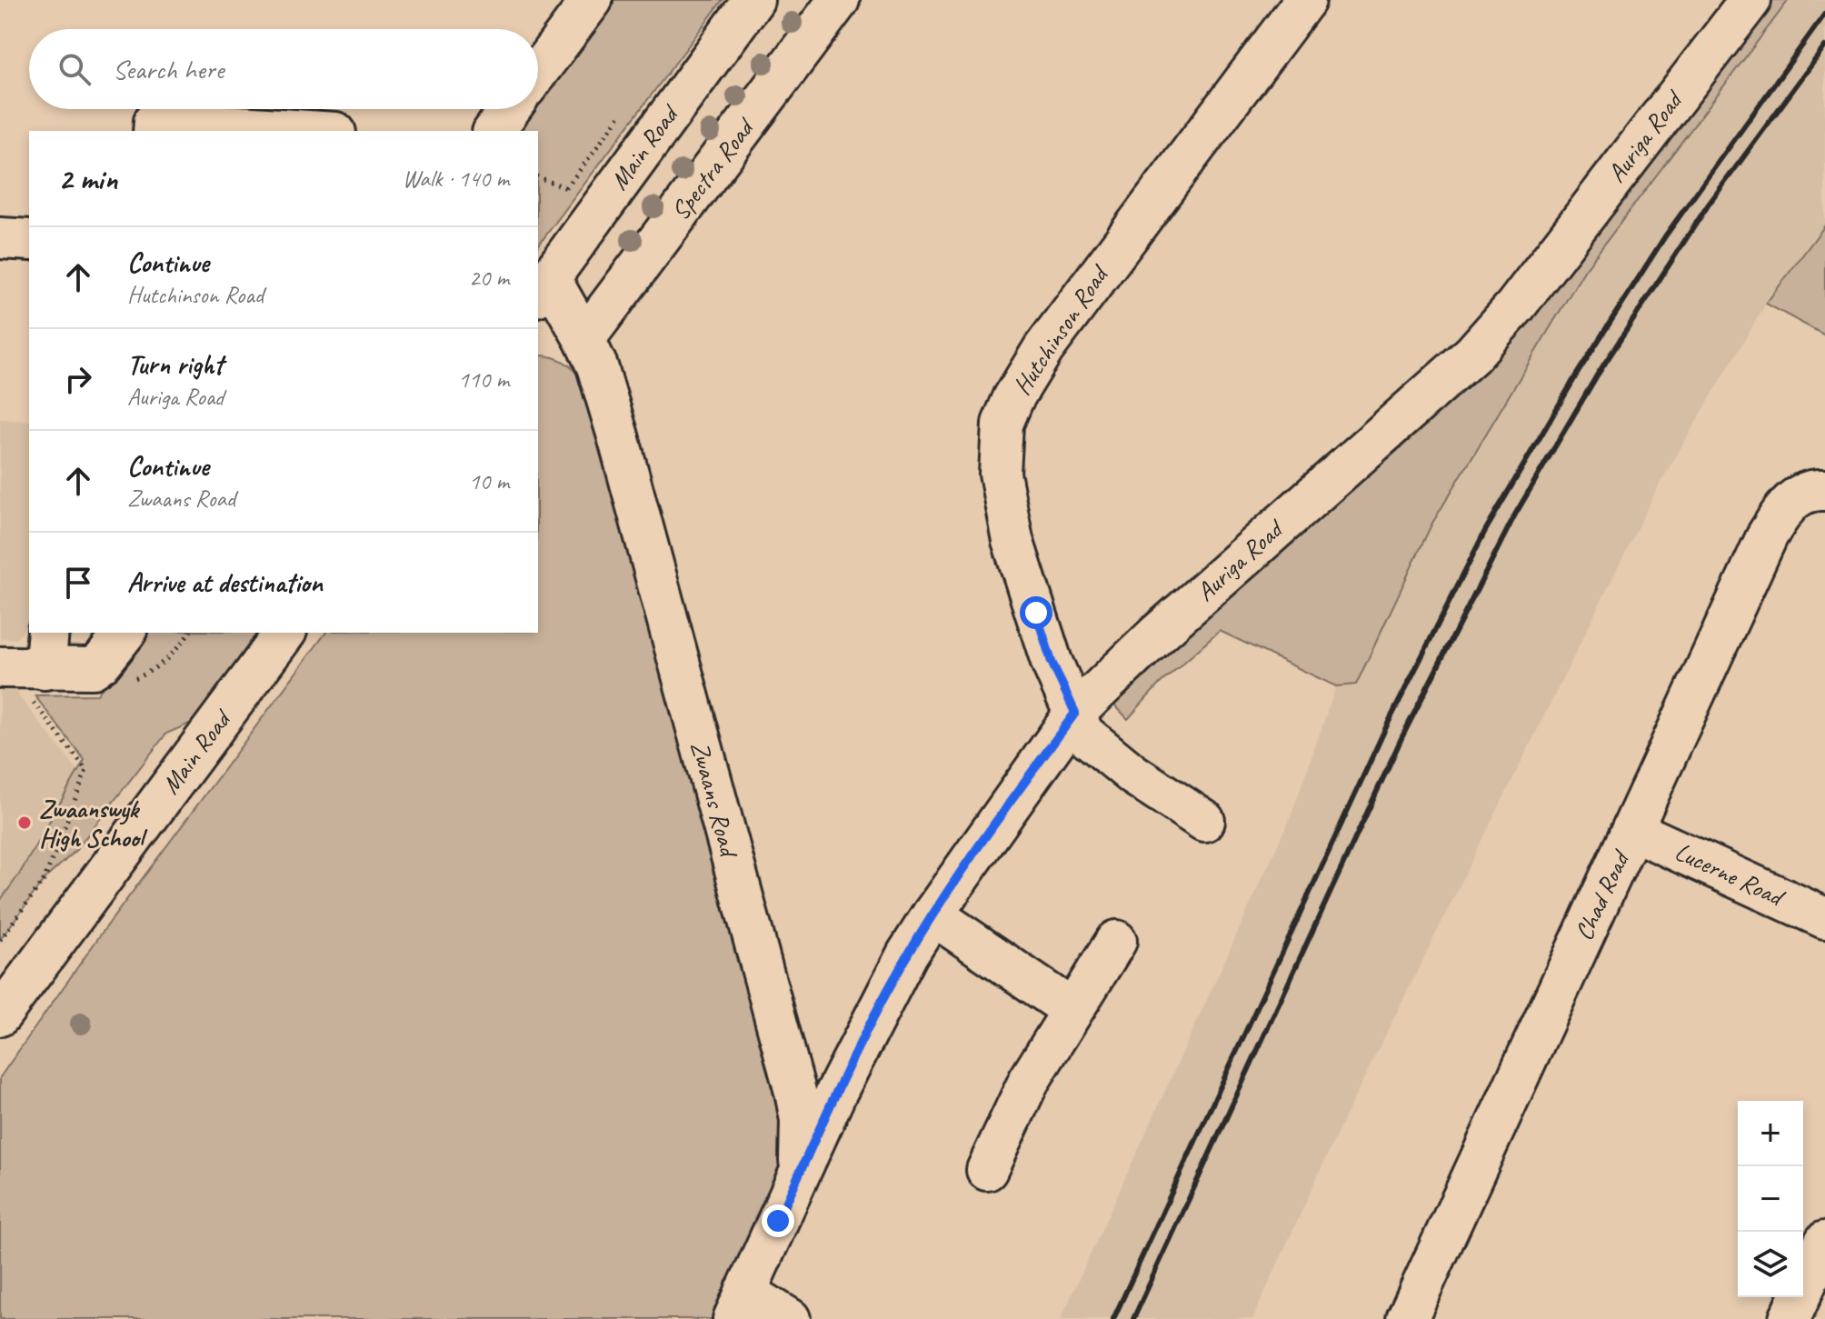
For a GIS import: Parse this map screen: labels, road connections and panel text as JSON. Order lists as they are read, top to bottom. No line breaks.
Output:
{"streets":{"street":["Auriga Road","Main Road","Spectra Road","Hutchinson Road","Zwaans Road","Lucerne Road","Chad Road"]},"crossings":[["Auriga Road","Hutchinson Road"],["Auriga Road","Zwaans Road"],["Main Road","Zwaans Road"],["Spectra Road","Zwaans Road"],["Lucerne Road","Chad Road"]],"places":["Zwaanswyk High School"],"page":{"search":"Search here","heading":["2 min","Walk · 140 m"],"list":[["Continue","Hutchinson Road","20 m"],["Turn right","Auriga Road","110 m"],["Continue","Zwaans Road","10 m"],"Arrive at destination"],"map_buttons":["+","−"]}}
